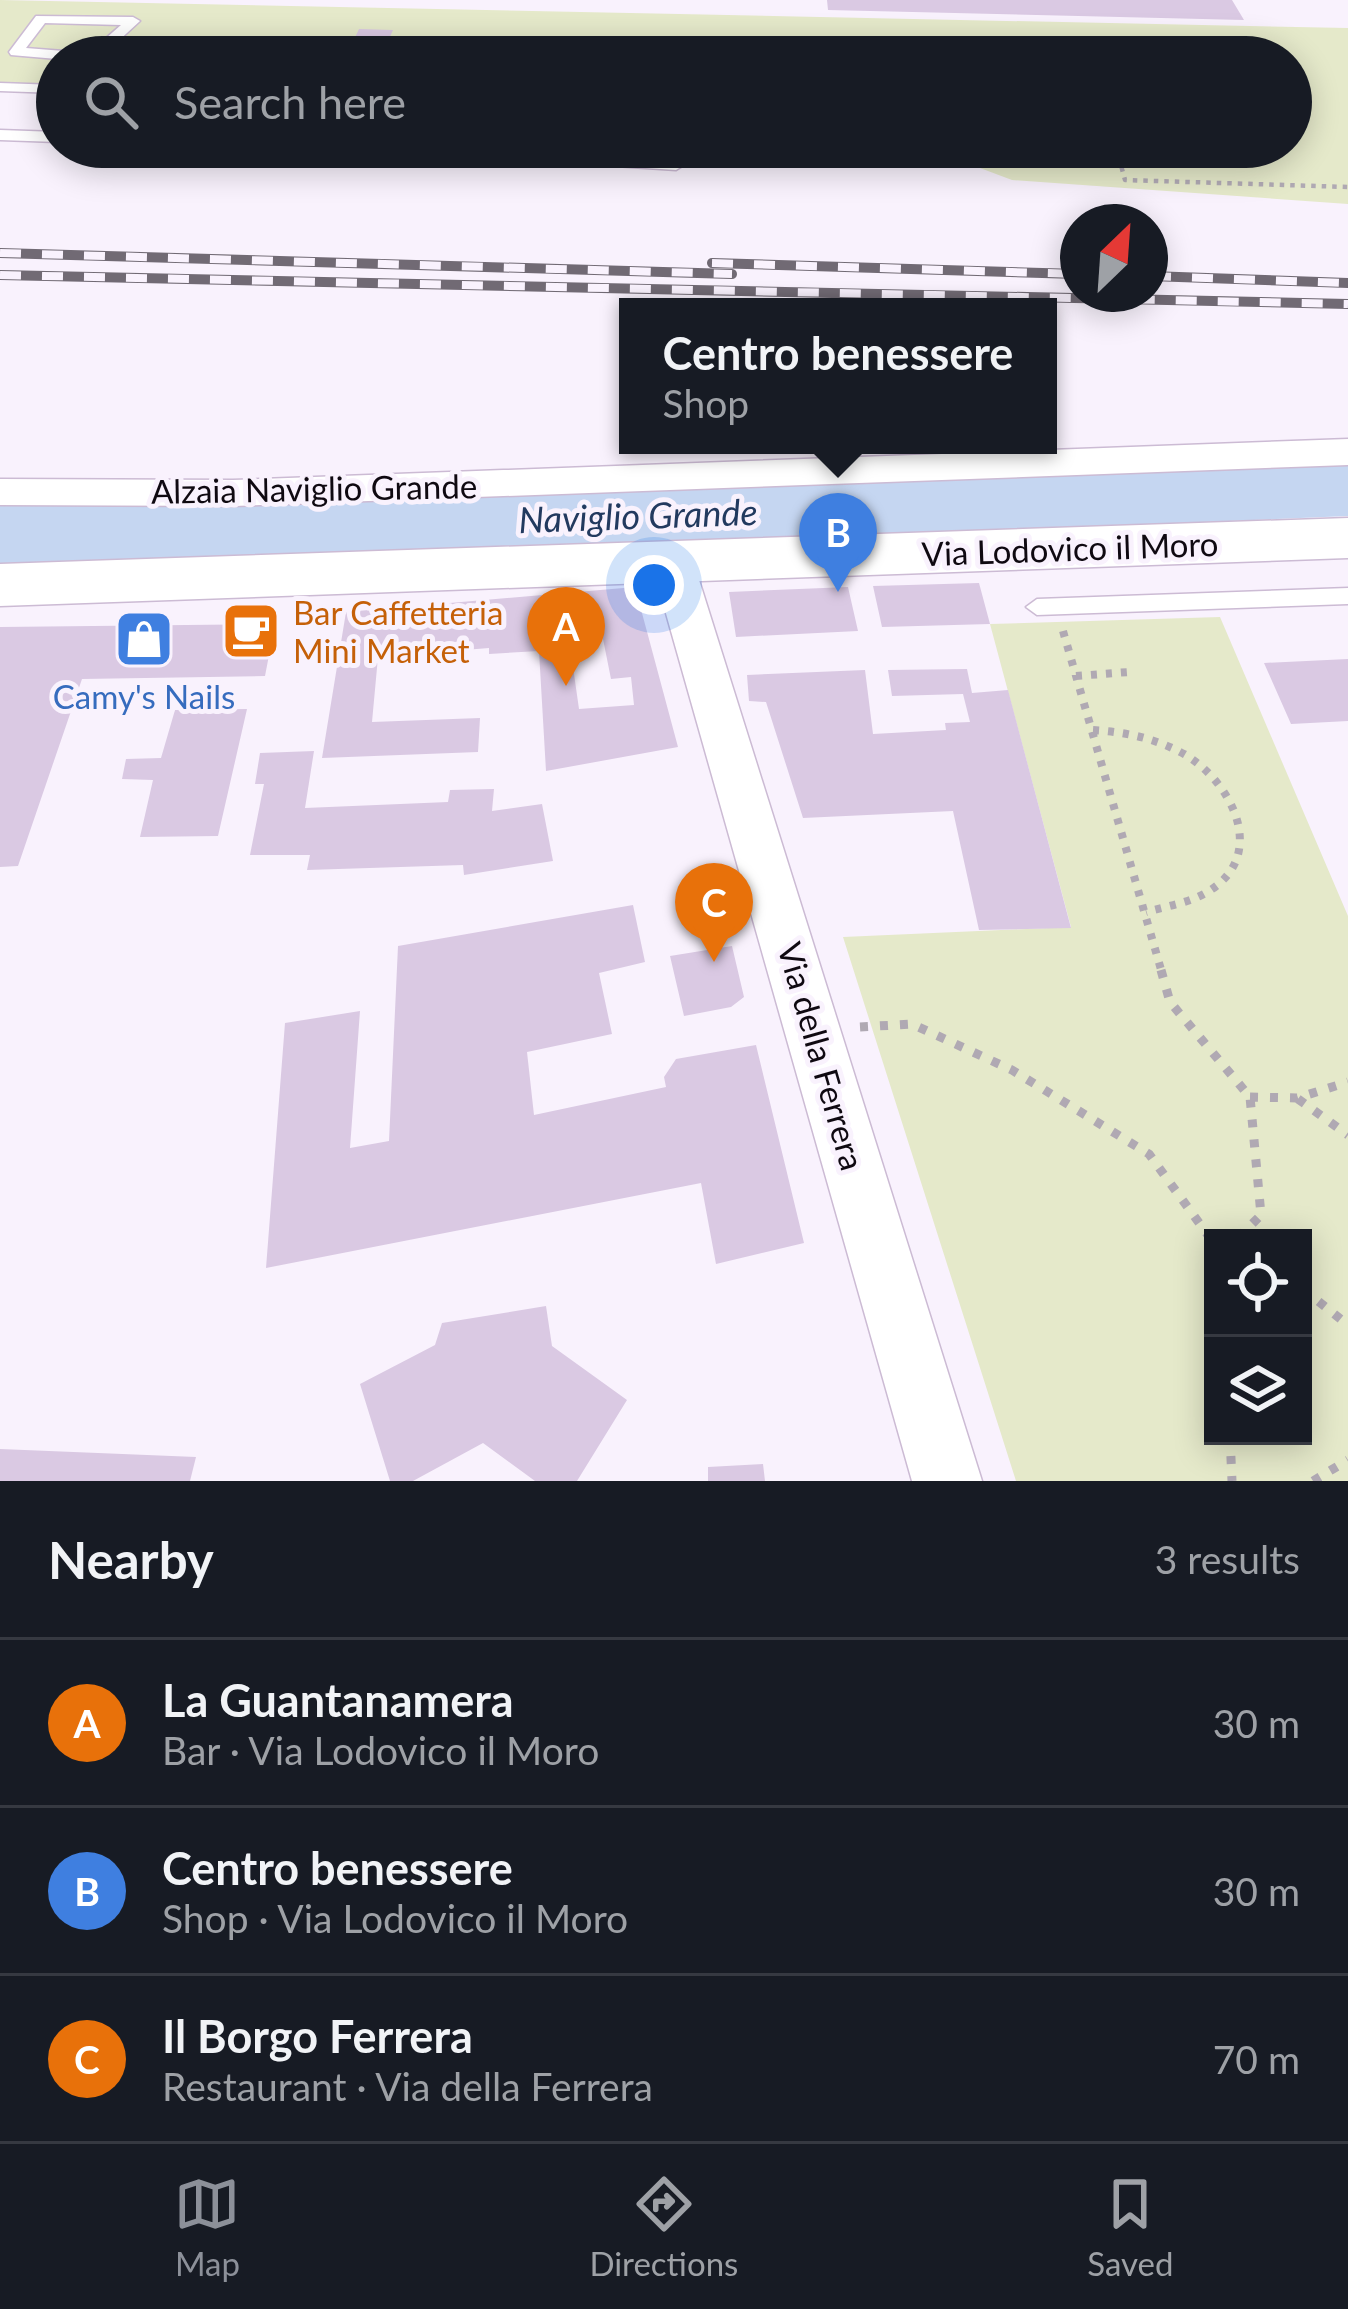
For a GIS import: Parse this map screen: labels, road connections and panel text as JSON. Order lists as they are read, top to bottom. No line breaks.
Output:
{"streets":{"street":["Alzaia Naviglio Grande","Via Lodovico il Moro","Via della Ferrera"]},"crossings":[["Via Lodovico il Moro","Via della Ferrera"]],"water":["Naviglio Grande"],"places":{"cafe":["Bar Caffetteria Mini Market"],"shop":["Camy's Nails"]},"north":"top right","page":{"search":"Search here","popup":["Centro benessere","Shop"],"pins":["B","A","C"],"heading":["Nearby","3 results"],"list":[{"mark":"A","name":"La Guantanamera","note":"Bar · Via Lodovico il Moro","value":"30 m"},{"mark":"B","name":"Centro benessere","note":"Shop · Via Lodovico il Moro","value":"30 m"},{"mark":"C","name":"Il Borgo Ferrera","note":"Restaurant · Via della Ferrera","value":"70 m"}],"nav":["Map","Directions","Saved"]}}
